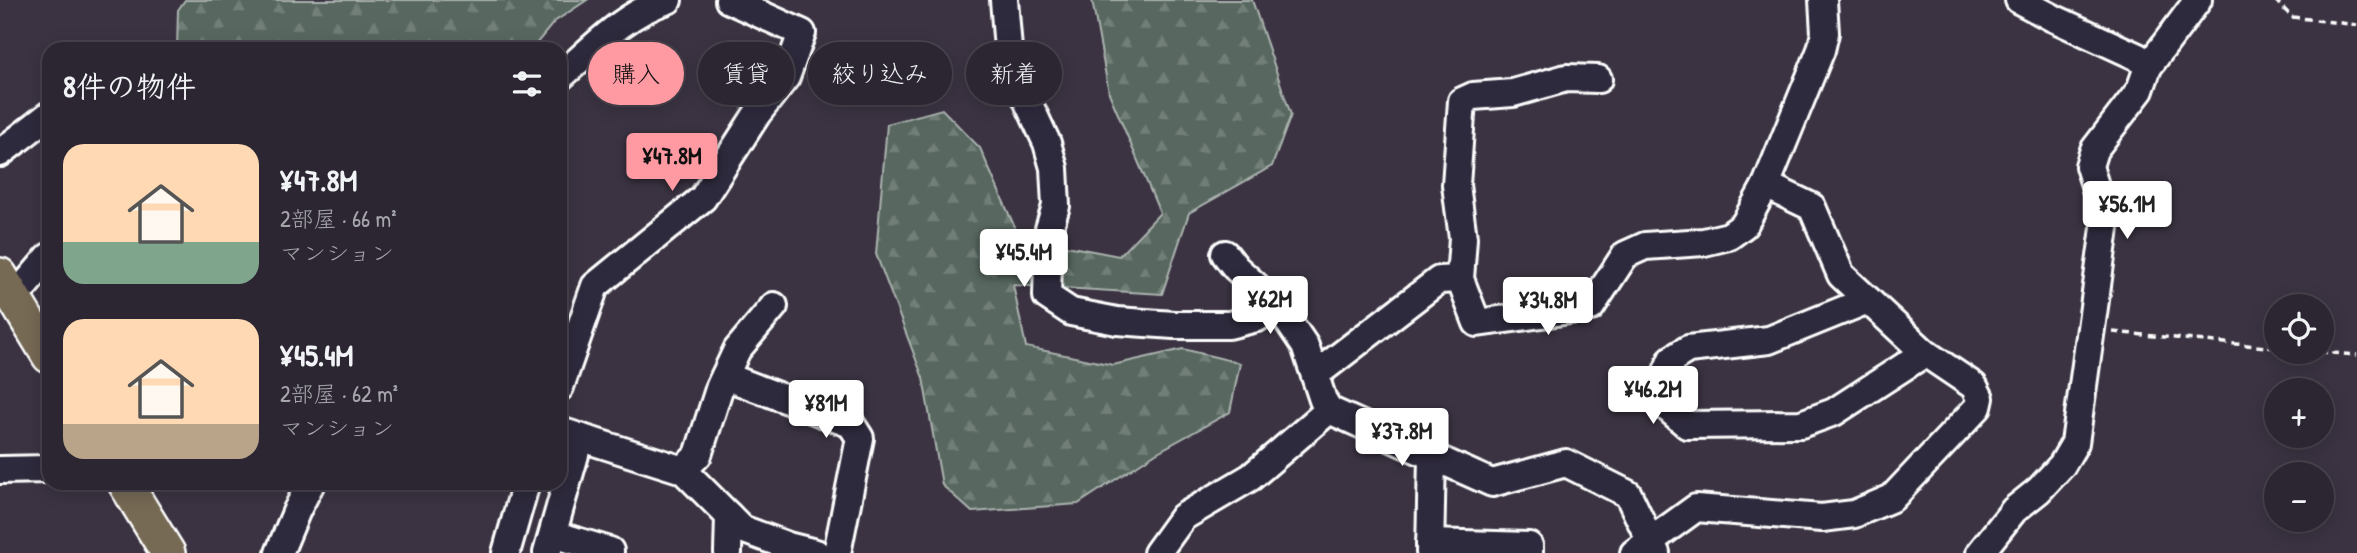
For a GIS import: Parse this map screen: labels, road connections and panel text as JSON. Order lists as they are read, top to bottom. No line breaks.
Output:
{"page":{"chip":["購入","賃貸","絞り込み","新着"],"heading":"8件の物件","list":[{"name":"¥47.8M","note":"2部屋 · 66 m² · マンション"},{"name":"¥45.4M","note":"2部屋 · 62 m² · マンション"}],"price":["¥47.8M","¥56.1M","¥45.4M","¥62M","¥34.8M","¥46.2M","¥81M","¥37.8M"],"map_buttons":["+","−"]}}
